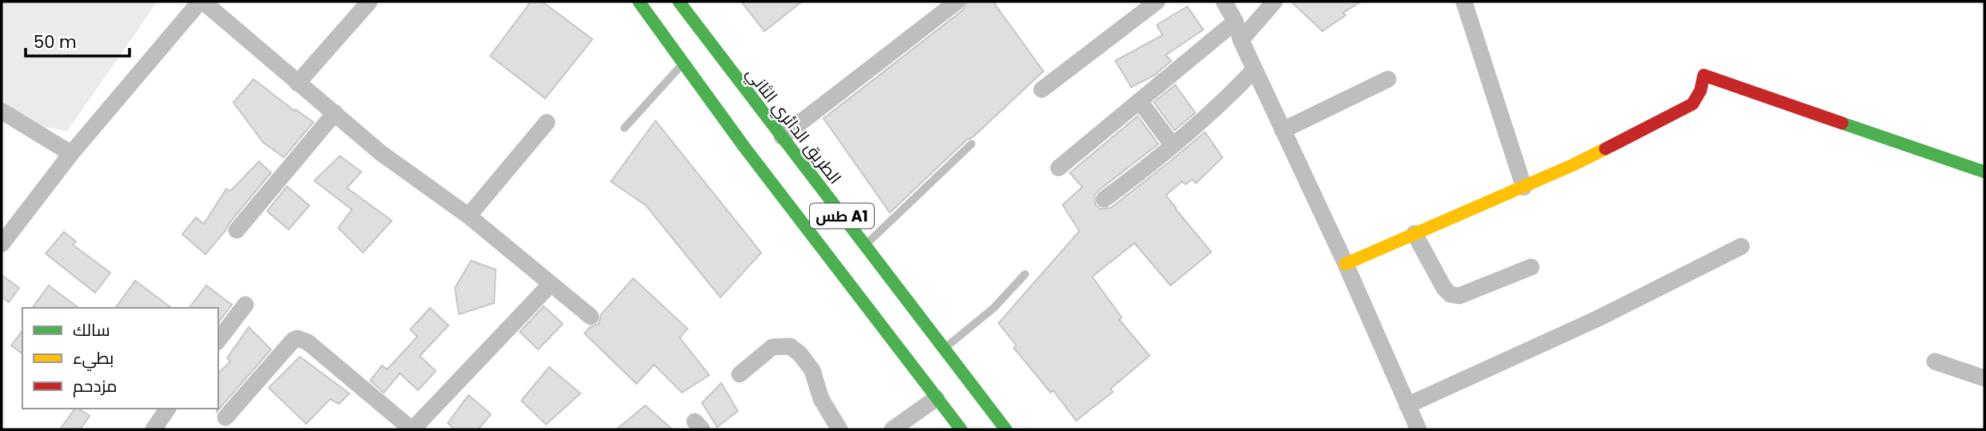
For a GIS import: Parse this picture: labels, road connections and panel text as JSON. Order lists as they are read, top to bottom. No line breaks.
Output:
{"streets":{"main road":["الطريق الدائري الثاني","طس A1"]},"legend":["سالك","بطيء","مزدحم"],"scale_bar":"50 m"}
